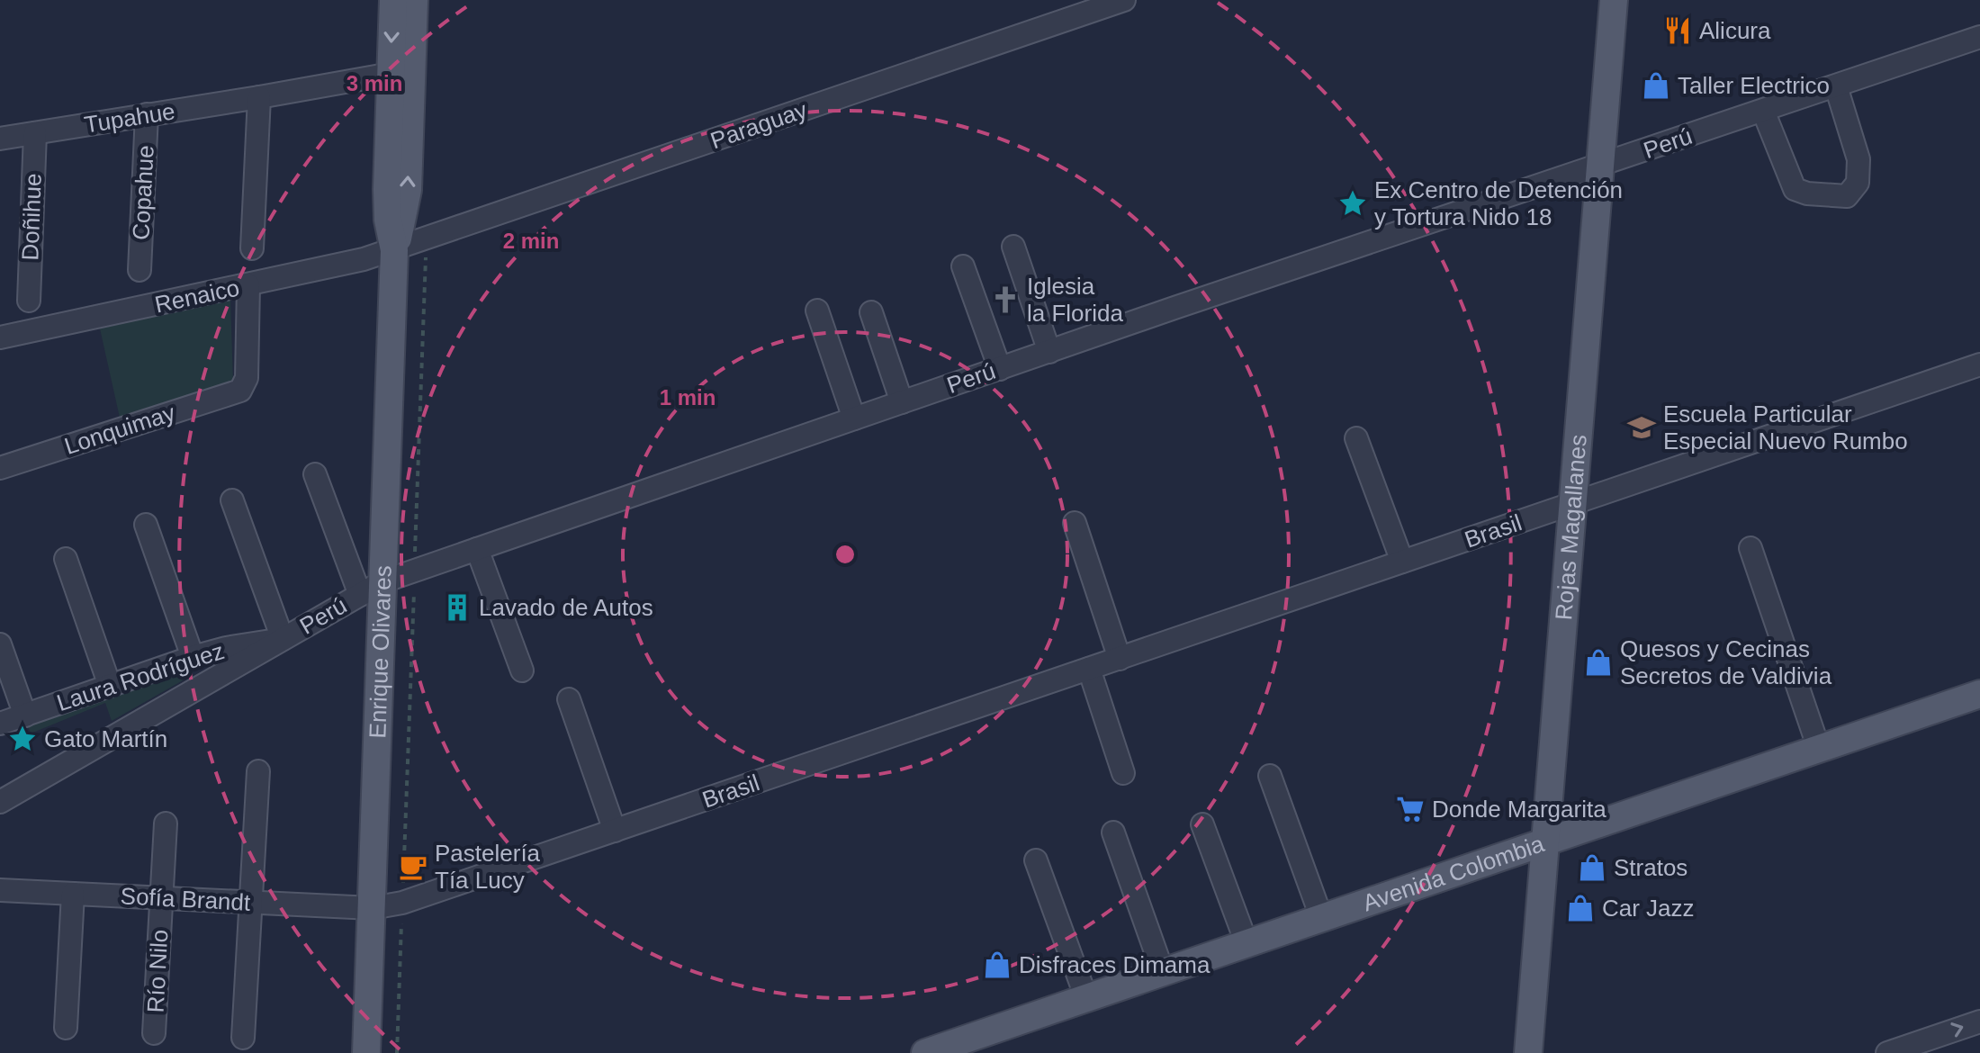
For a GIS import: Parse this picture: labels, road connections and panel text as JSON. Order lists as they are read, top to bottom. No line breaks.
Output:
{"streets":{"main road":["Rojas Magallanes","Enrique Olivares","Avenida Colombia"],"street":["Tupahue","Paraguay","Perú","Copahue","Doñihue","Renaico","Lonquimay","Brasil","Laura Rodríguez","Sofía Brandt","Río Nilo"]},"crossings":[["Tupahue","Copahue"],["Tupahue","Doñihue"],["Tupahue","Enrique Olivares"],["Paraguay","Renaico"],["Paraguay","Enrique Olivares"],["Perú","Rojas Magallanes"],["Perú","Enrique Olivares"],["Perú","Laura Rodríguez"],["Renaico","Lonquimay"],["Renaico","Enrique Olivares"],["Rojas Magallanes","Brasil"],["Rojas Magallanes","Avenida Colombia"],["Brasil","Enrique Olivares"],["Brasil","Sofía Brandt"],["Enrique Olivares","Sofía Brandt"],["Sofía Brandt","Río Nilo"]],"places":{"restaurant":["Alicura"],"shop":["Taller Electrico","Quesos y Cecinas Secretos de Valdivia","Stratos","Car Jazz","Disfraces Dimama"],"place":["Ex Centro de Detención y Tortura Nido 18","Gato Martín"],"church":["Iglesia la Florida"],"school or university":["Escuela Particular Especial Nuevo Rumbo"],"building":["Lavado de Autos"],"supermarket":["Donde Margarita"],"cafe":["Pastelería Tía Lucy"]},"rings":["3 min","2 min","1 min"]}
